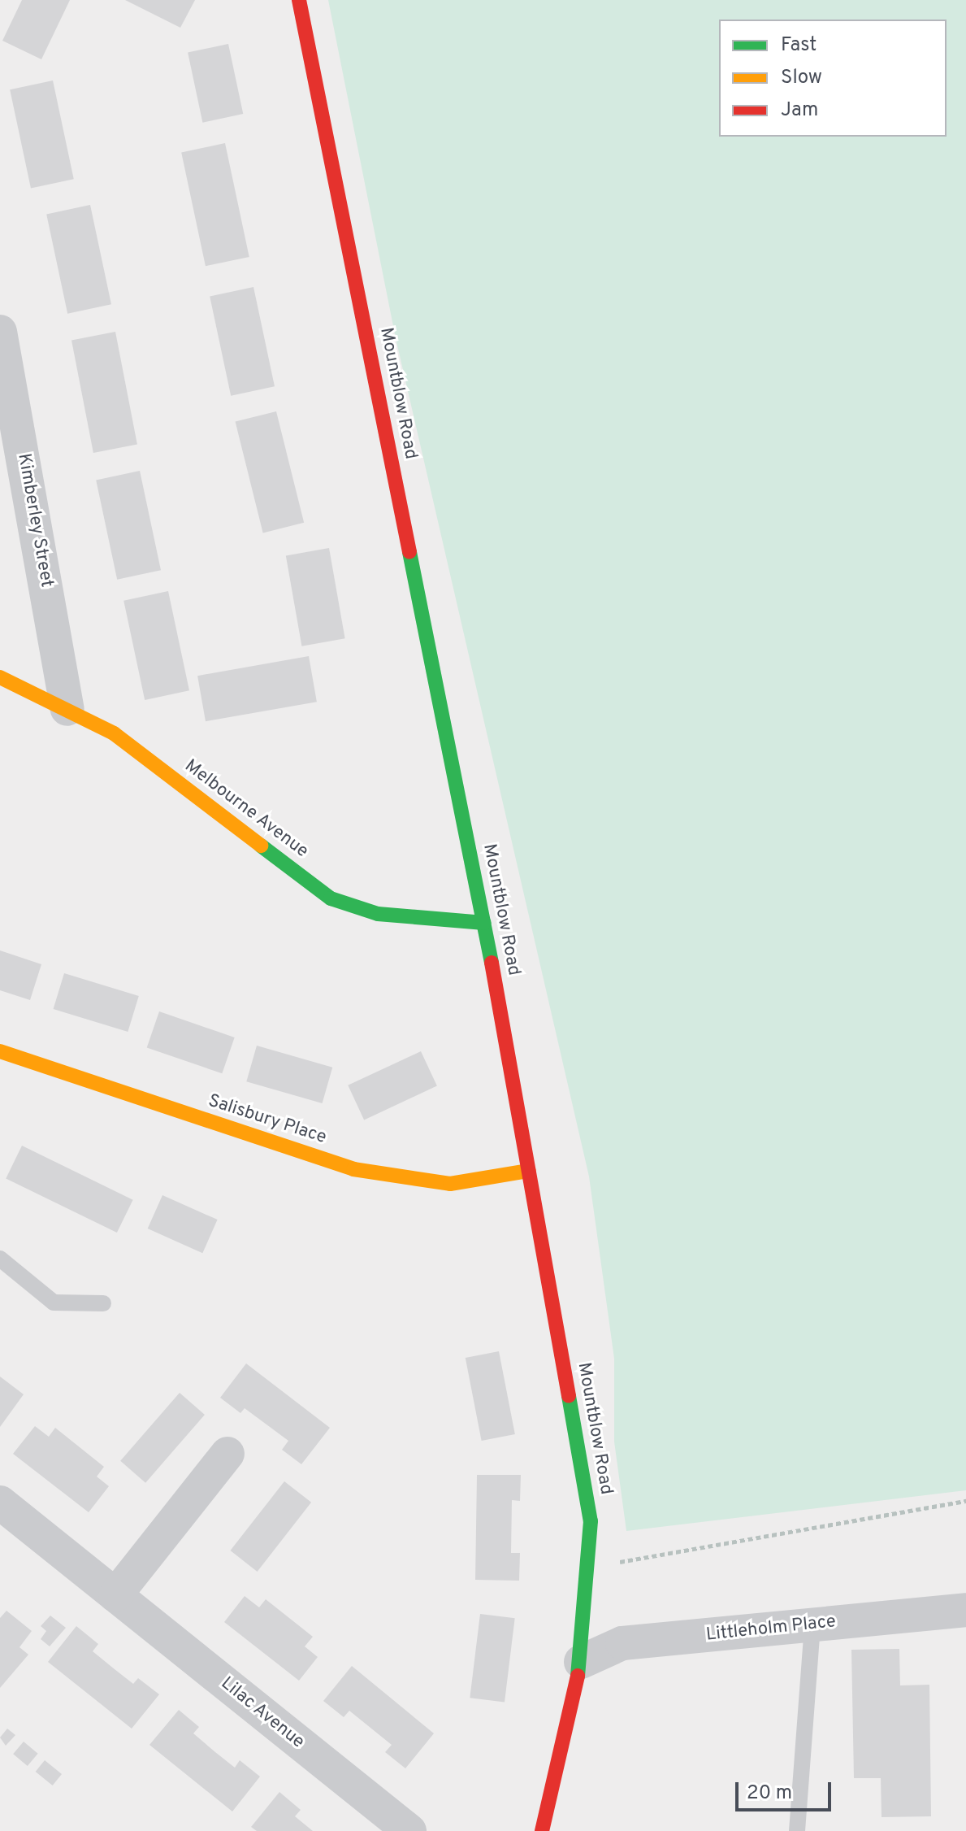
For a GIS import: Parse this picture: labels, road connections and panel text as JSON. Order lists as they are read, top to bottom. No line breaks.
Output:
{"streets":{"street":["Mountblow Road","Kimberley Street","Melbourne Avenue","Salisbury Place","Littleholm Place","Lilac Avenue"]},"crossings":[["Mountblow Road","Melbourne Avenue"],["Mountblow Road","Salisbury Place"],["Mountblow Road","Littleholm Place"],["Kimberley Street","Melbourne Avenue"]],"legend":["Fast","Slow","Jam"],"scale_bar":"20 m"}
